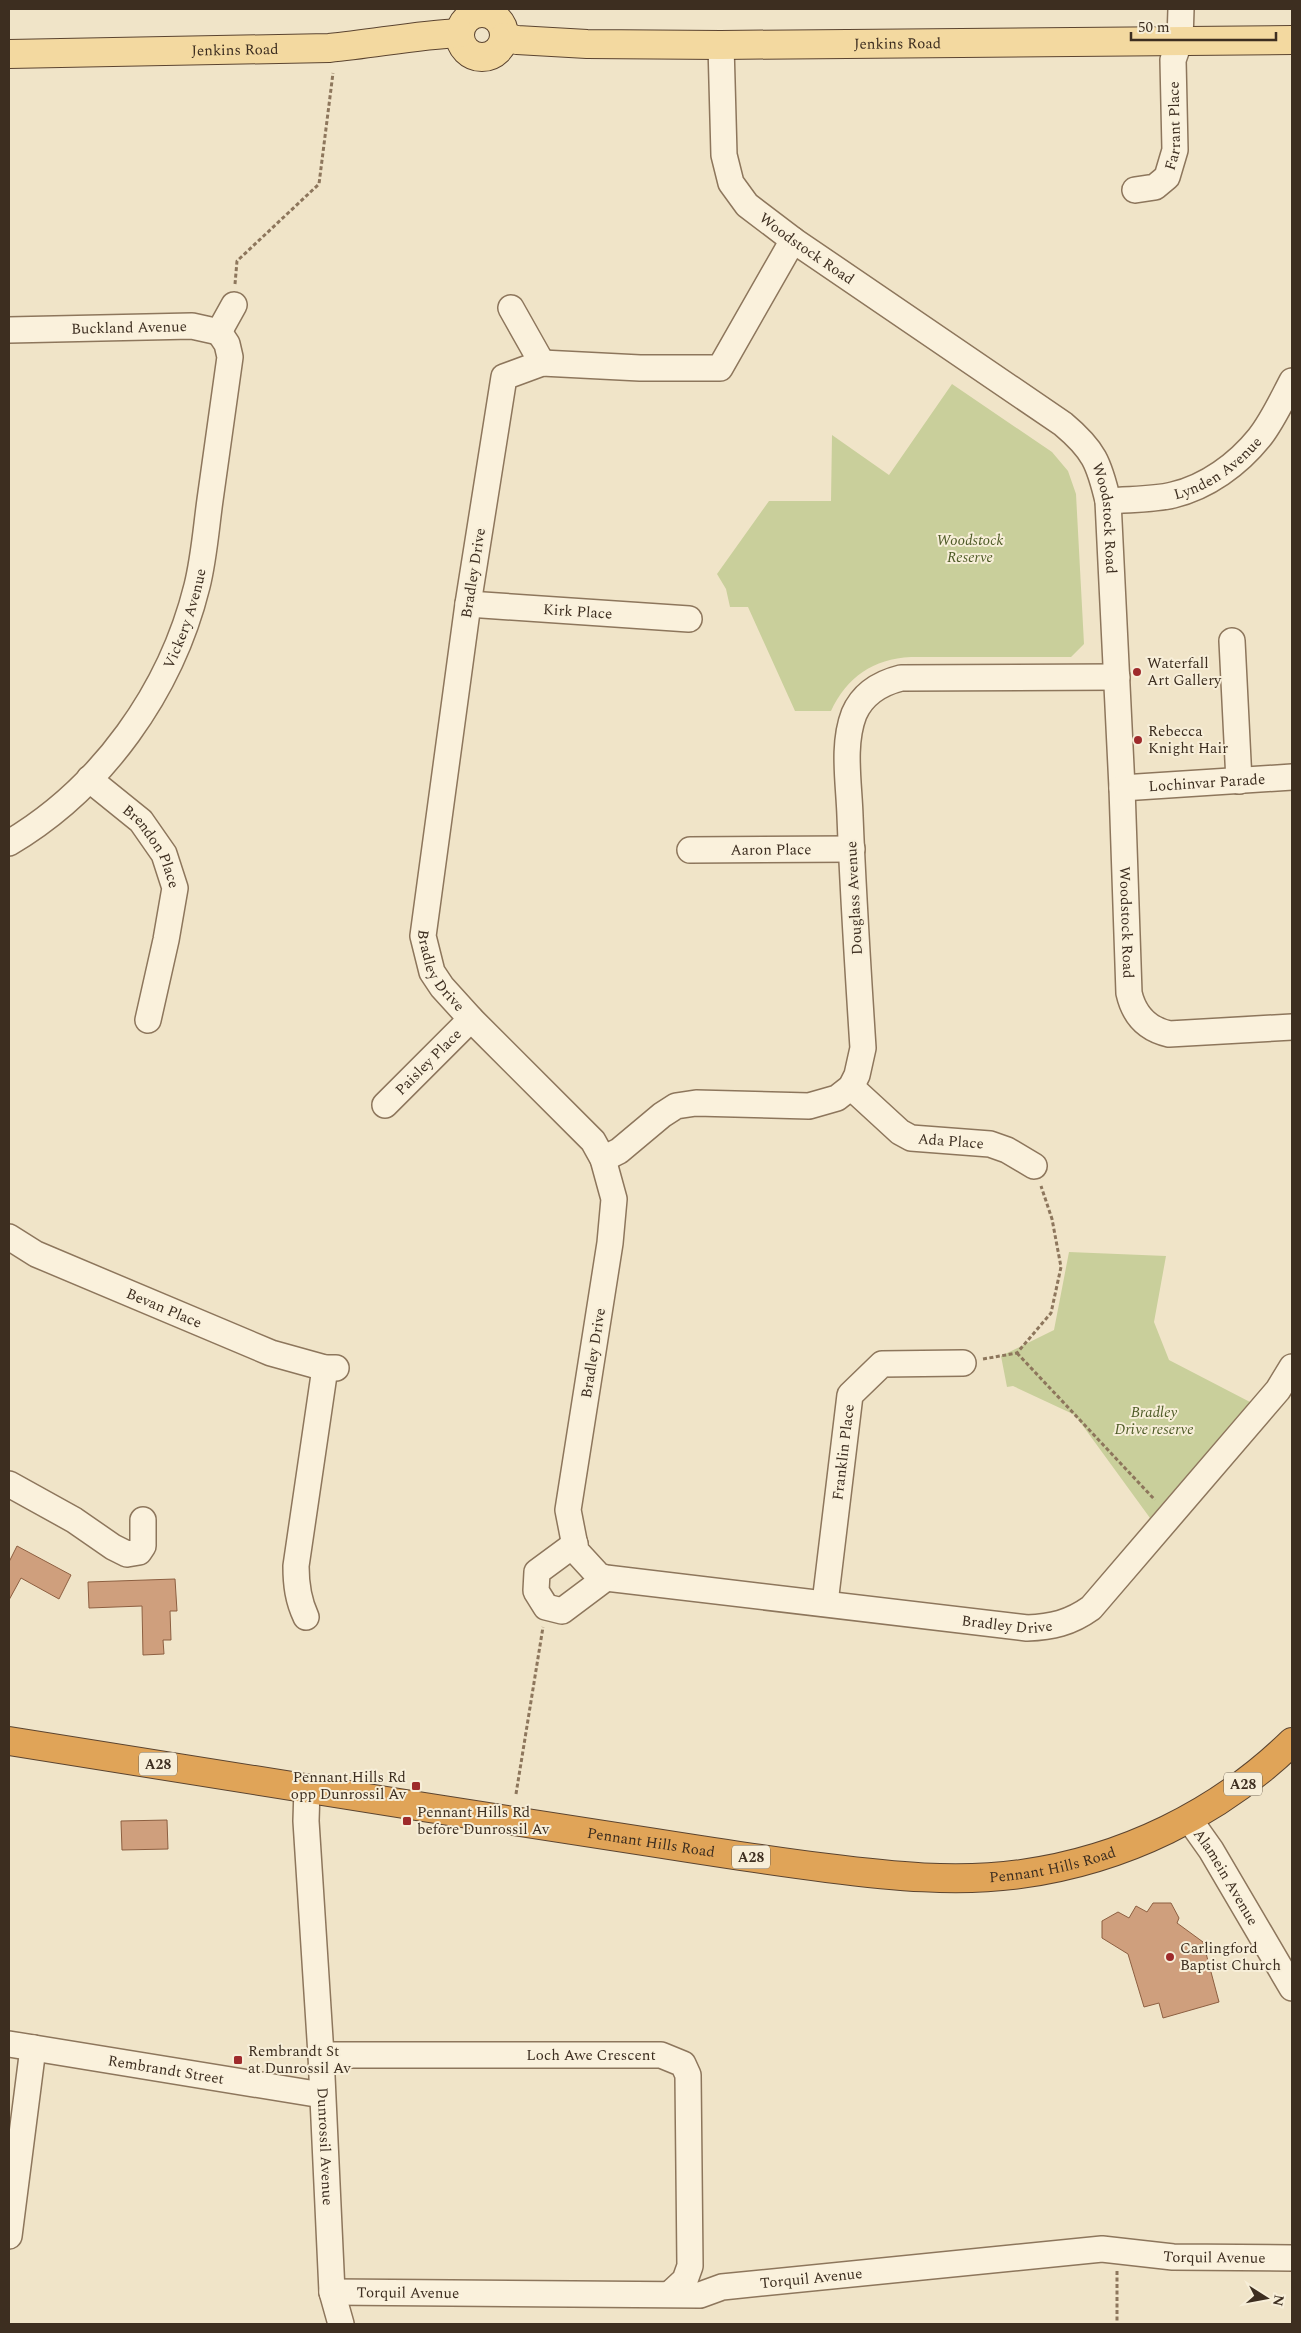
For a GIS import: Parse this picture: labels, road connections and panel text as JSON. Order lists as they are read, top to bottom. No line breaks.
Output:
{"streets":{"highway":["A28","Pennant Hills Road"],"main road":["Jenkins Road"],"street":["Farrant Place","Woodstock Road","Buckland Avenue","Lynden Avenue","Bradley Drive","Kirk Place","Vickery Avenue","Lochinvar Parade","Brendon Place","Aaron Place","Douglass Avenue","Paisley Place","Ada Place","Bevan Place","Franklin Place","Alamein Avenue","Loch Awe Crescent","Rembrandt Street","Dunrossil Avenue","Torquil Avenue"]},"crossings":[["Jenkins Road","Farrant Place"],["Jenkins Road","Woodstock Road"],["Woodstock Road","Lynden Avenue"],["Woodstock Road","Bradley Drive"],["Woodstock Road","Lochinvar Parade"],["Woodstock Road","Douglass Avenue"],["Buckland Avenue","Vickery Avenue"],["Bradley Drive","Kirk Place"],["Bradley Drive","Paisley Place"],["Bradley Drive","Franklin Place"],["Vickery Avenue","Brendon Place"],["Aaron Place","Douglass Avenue"],["Douglass Avenue","Ada Place"],["Pennant Hills Road","Alamein Avenue"],["Pennant Hills Road","Dunrossil Avenue"],["Loch Awe Crescent","Dunrossil Avenue"],["Loch Awe Crescent","Torquil Avenue"],["Rembrandt Street","Dunrossil Avenue"],["Dunrossil Avenue","Torquil Avenue"]],"parks":["Woodstock Reserve","Bradley Drive reserve"],"places":{"other":["Waterfall Art Gallery","Rebecca Knight Hair","Carlingford Baptist Church"],"transit":["Pennant Hills Rd opp Dunrossil Av","Pennant Hills Rd before Dunrossil Av","Rembrandt St at Dunrossil Av"]},"scale_bar":"50 m","north":"right"}
